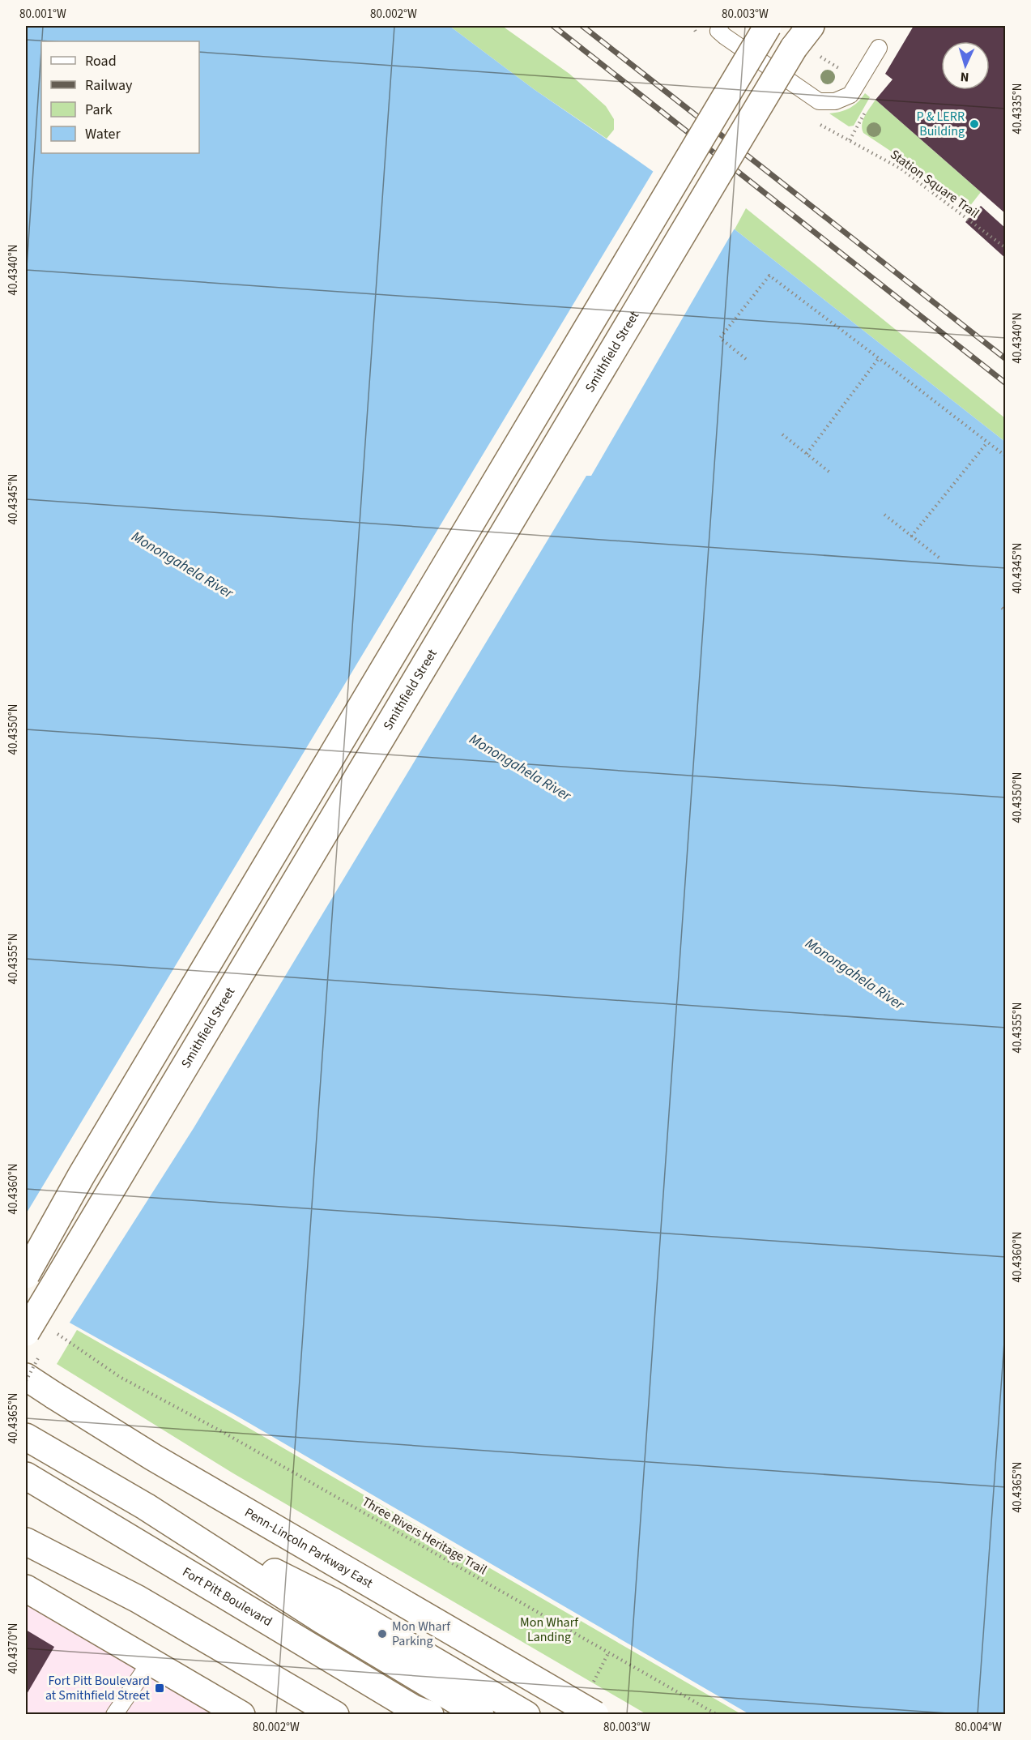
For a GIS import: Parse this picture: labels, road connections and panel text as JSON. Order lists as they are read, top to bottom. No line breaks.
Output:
{"streets":{"main road":["Smithfield Street","Penn-Lincoln Parkway East","Fort Pitt Boulevard"],"path":["Station Square Trail","Three Rivers Heritage Trail"]},"water":["Monongahela River"],"parks":["Mon Wharf Landing"],"places":{"other":["P & LERR Building","Mon Wharf Parking"],"transit":["Fort Pitt Boulevard at Smithfield Street"]},"legend":["Road","Railway","Park","Water"],"north":"bottom","coordinates":["80.001°W","80.002°W","80.003°W","40.4335°N","40.4340°N","40.4345°N","40.4350°N","40.4355°N","40.4360°N","40.4365°N","40.4370°N","80.004°W"]}
